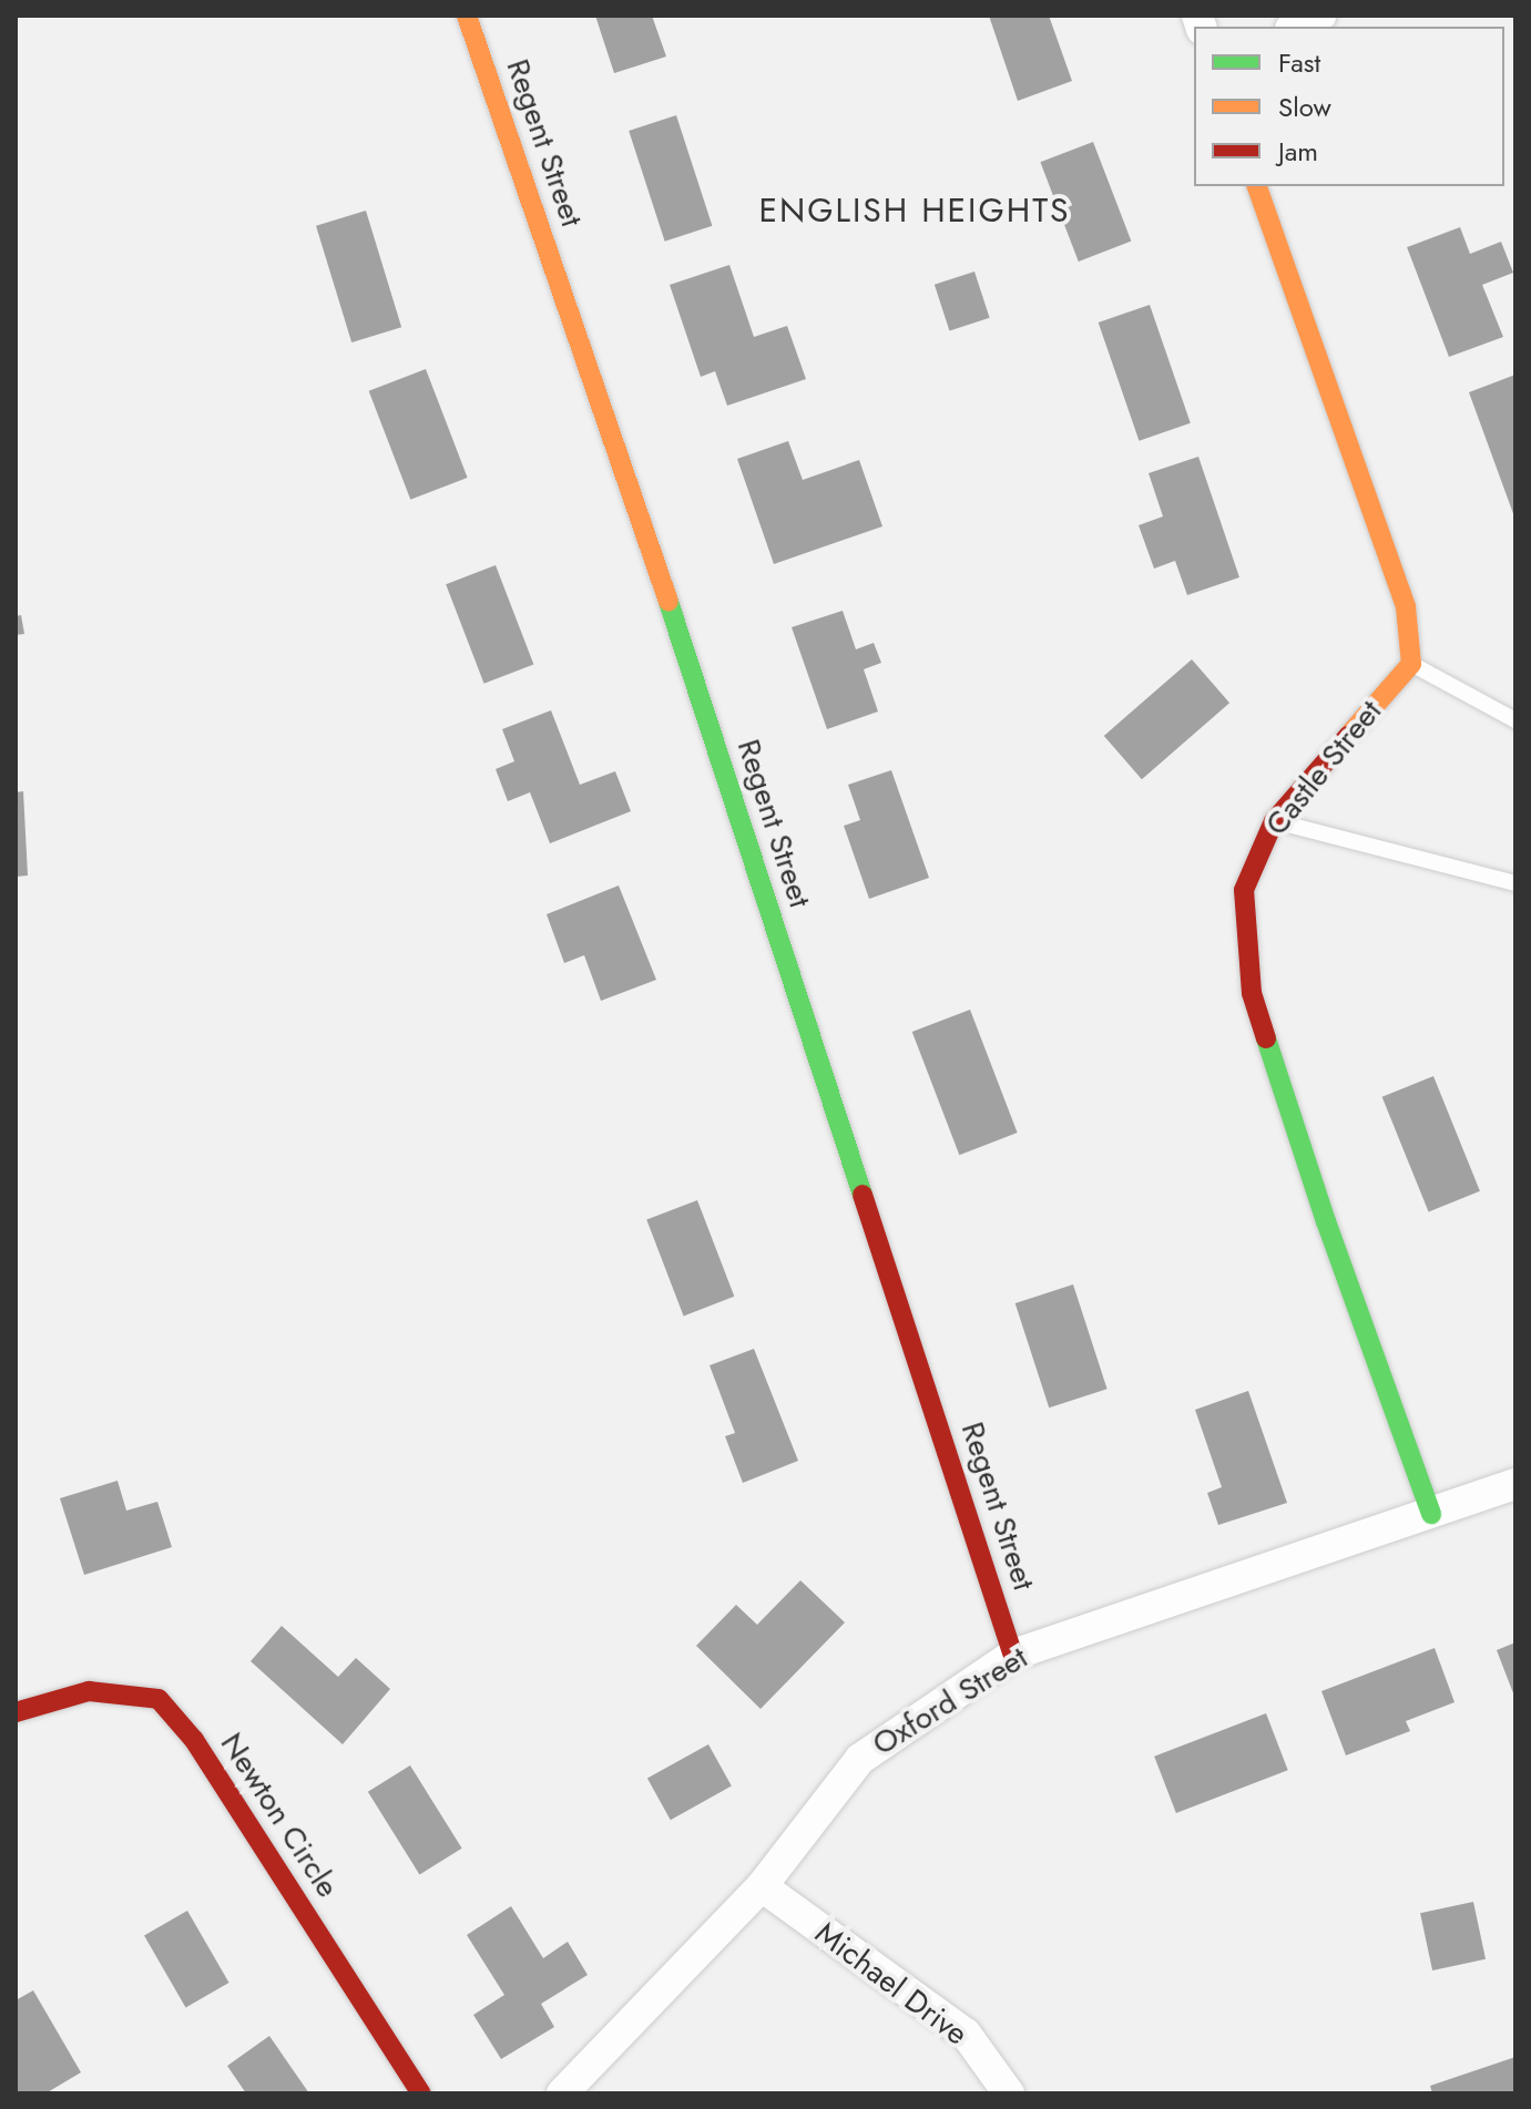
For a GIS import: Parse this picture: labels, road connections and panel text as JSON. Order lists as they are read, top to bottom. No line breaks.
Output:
{"streets":{"street":["Regent Street","Castle Street","Oxford Street","Newton Circle","Michael Drive"]},"crossings":[["Regent Street","Oxford Street"],["Castle Street","Oxford Street"],["Oxford Street","Michael Drive"]],"districts":["ENGLISH HEIGHTS"],"legend":["Fast","Slow","Jam"]}
